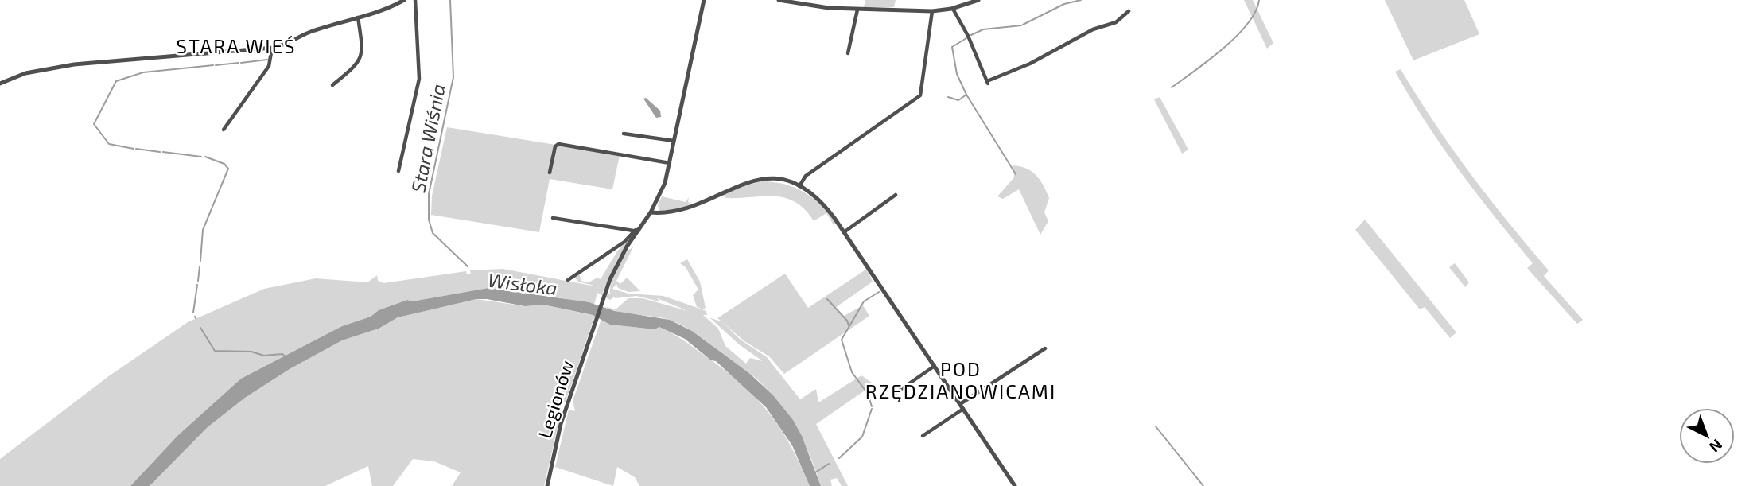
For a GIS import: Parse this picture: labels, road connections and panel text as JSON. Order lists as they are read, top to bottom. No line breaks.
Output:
{"streets":{"street":["Legionów"]},"districts":["STARA WIEŚ","POD RZĘDZIANOWICAMI"],"water":["Stara Wiśnia","Wisłoka"],"north":"bottom right"}
